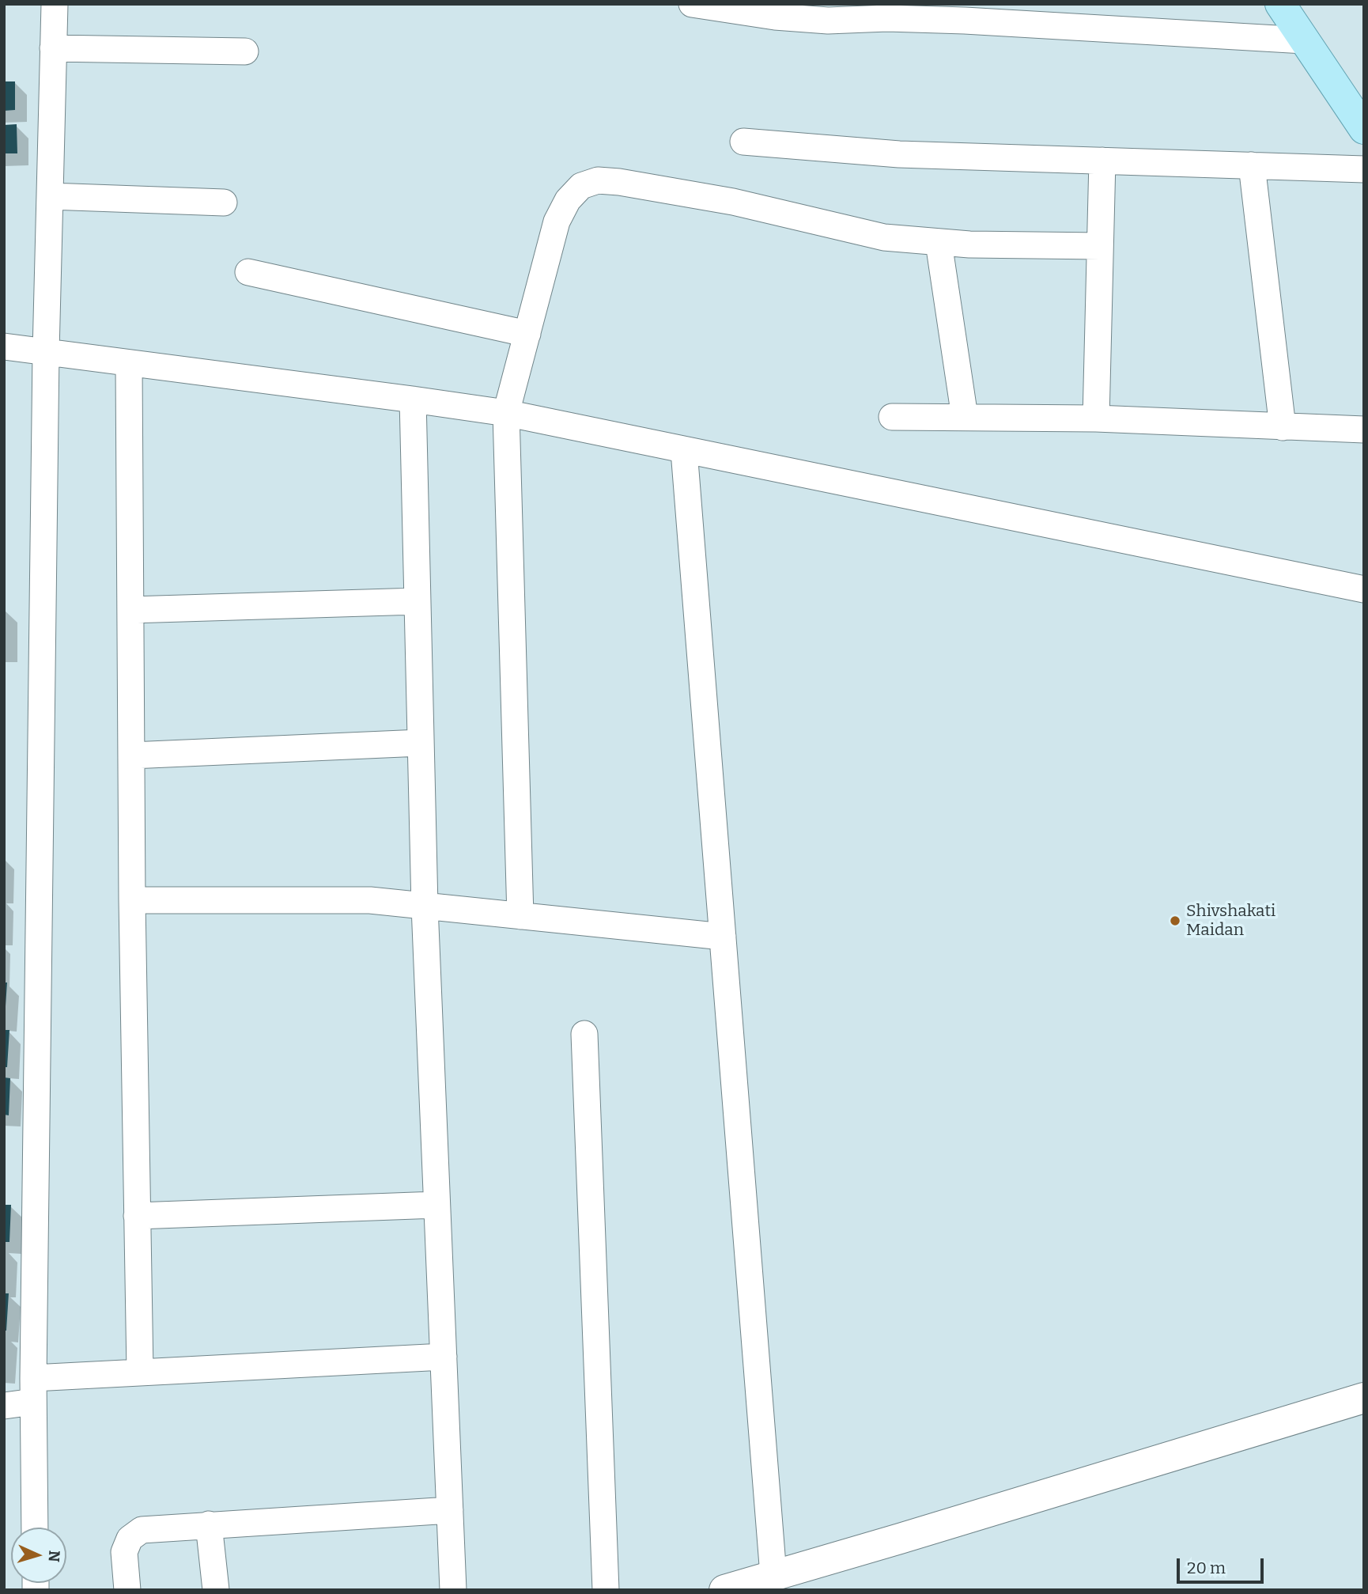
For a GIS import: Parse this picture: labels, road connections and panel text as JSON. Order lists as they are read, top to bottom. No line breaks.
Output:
{"places":["Shivshakati Maidan"],"scale_bar":"20 m","north":"right"}
